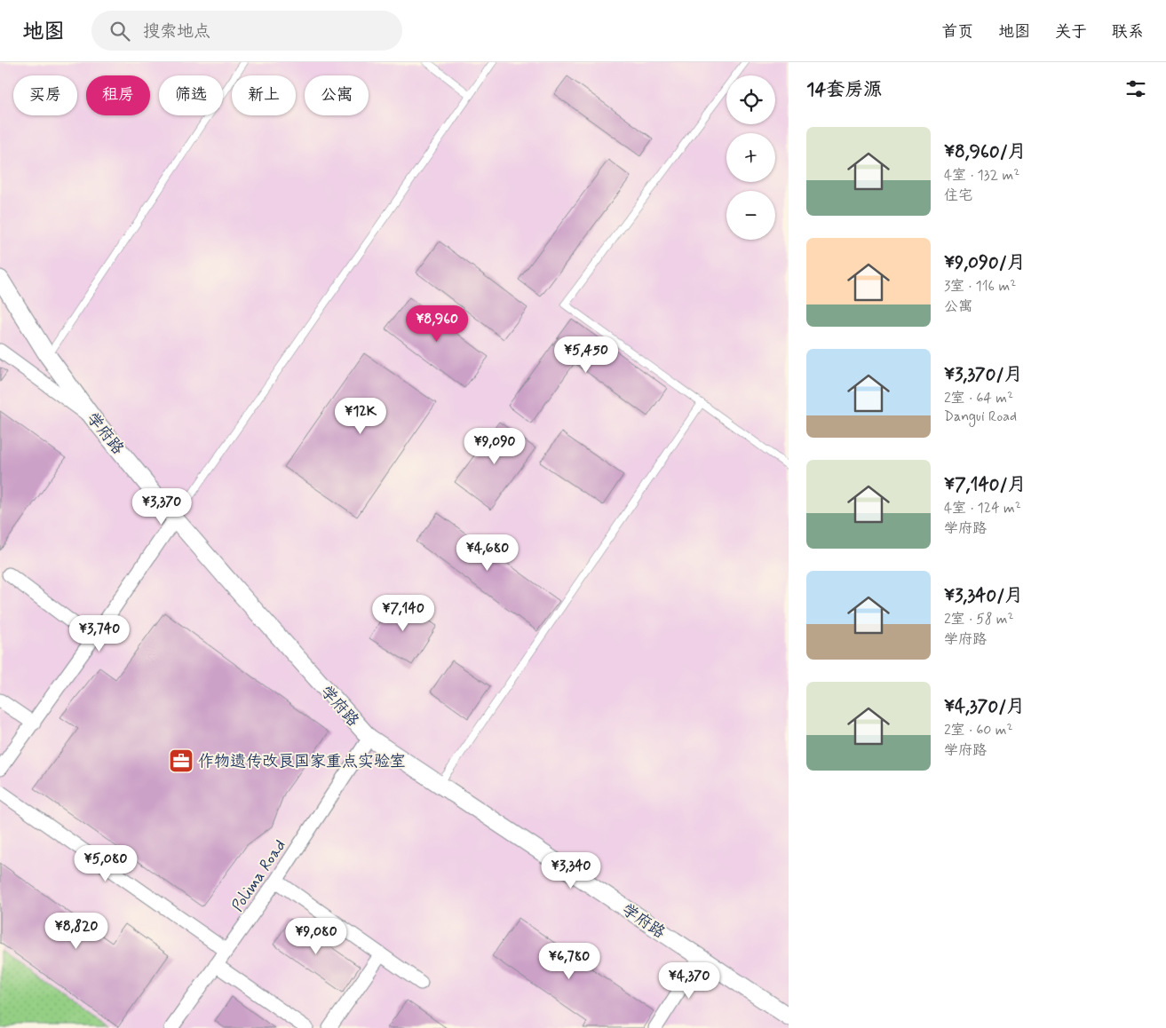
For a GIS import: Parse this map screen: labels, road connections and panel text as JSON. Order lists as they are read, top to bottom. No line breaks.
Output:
{"streets":{"street":["学府路","Polima Road"]},"crossings":[["学府路","Polima Road"]],"places":{"office":["作物遗传改良国家重点实验室"]},"page":{"header":"地图","search":"搜索地点","nav":["首页","地图","关于","联系"],"heading":"14套房源","map_buttons":["+","−"],"chip":["买房","租房","筛选","新上","公寓"],"list":[{"name":"¥8,960/月","note":"4室 · 132 m² · 住宅"},{"name":"¥9,090/月","note":"3室 · 116 m² · 公寓"},{"name":"¥3,370/月","note":"2室 · 64 m² · Dangui Road"},{"name":"¥7,140/月","note":"4室 · 124 m² · 学府路"},{"name":"¥3,340/月","note":"2室 · 58 m² · 学府路"},{"name":"¥4,370/月","note":"2室 · 60 m² · 学府路"}],"price":["¥8,960","¥5,450","¥12K","¥9,090","¥3,370","¥4,680","¥7,140","¥3,740","¥5,080","¥3,340","¥8,820","¥9,080","¥6,780","¥4,370"]}}
